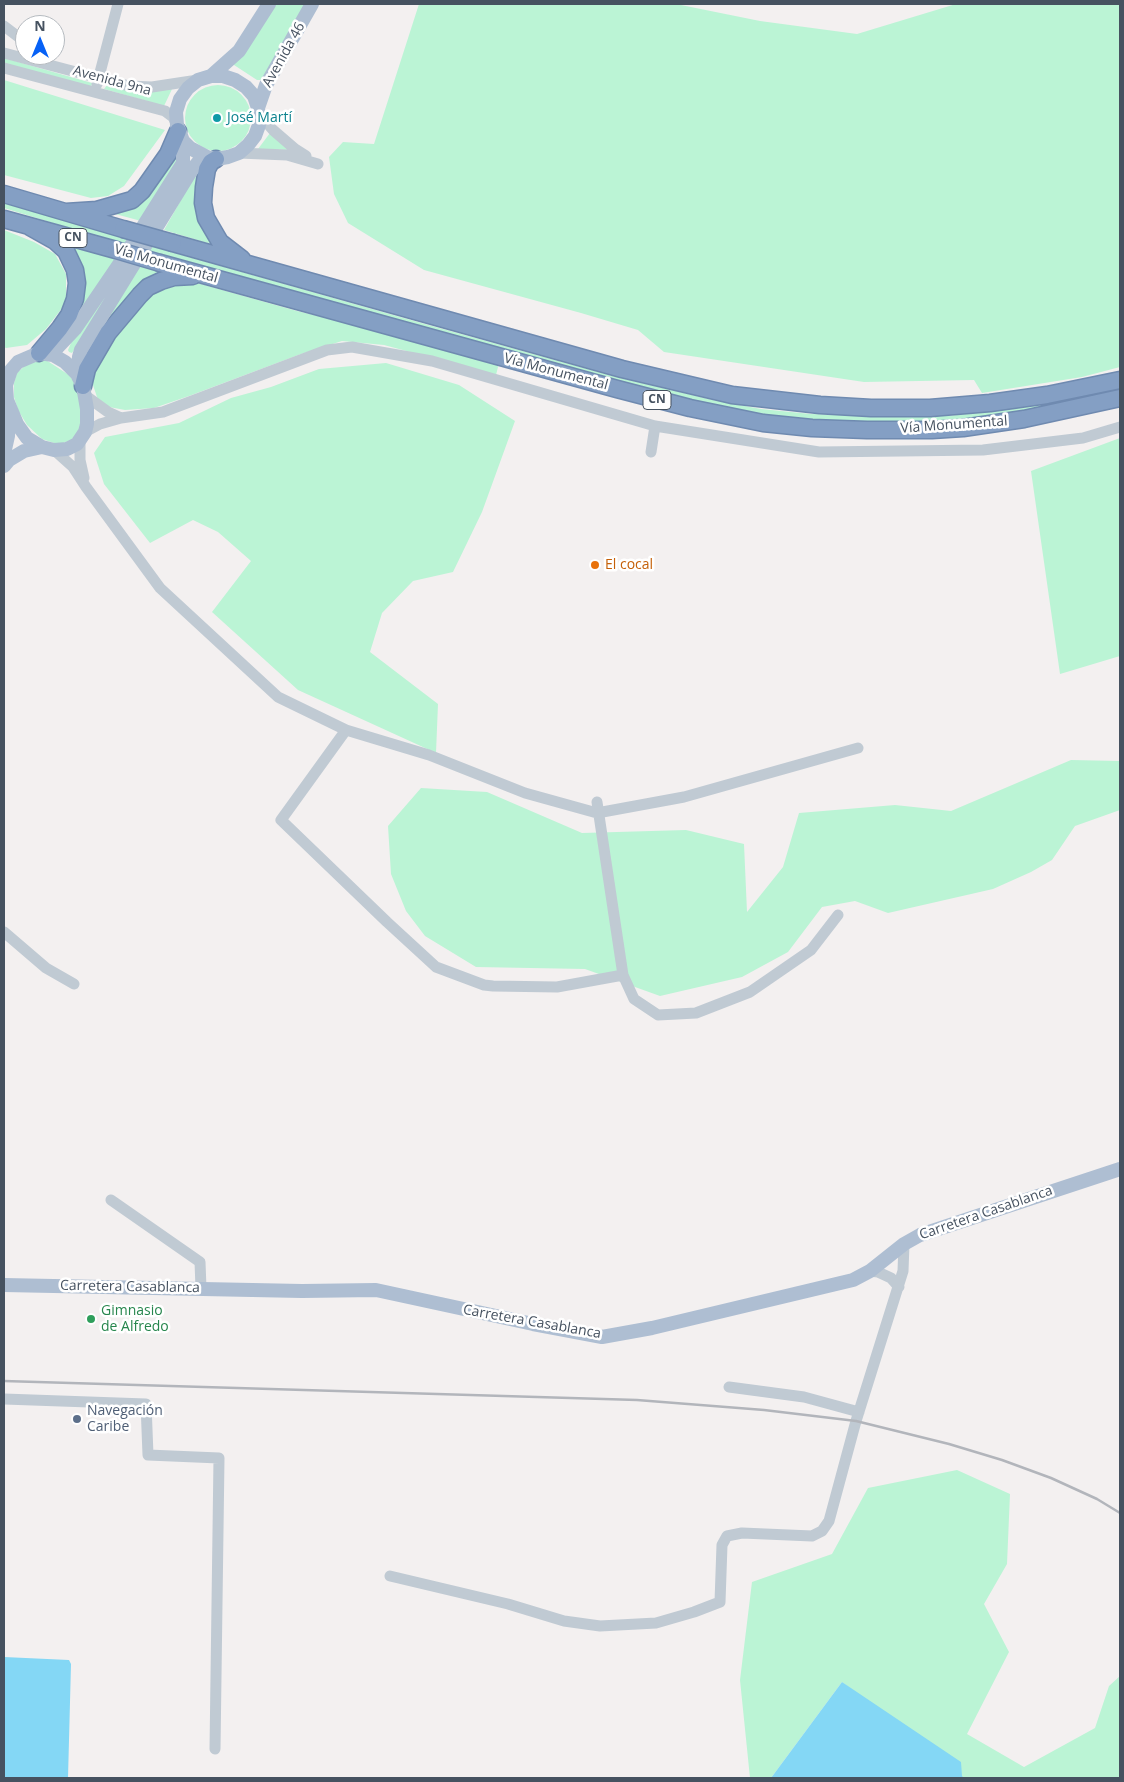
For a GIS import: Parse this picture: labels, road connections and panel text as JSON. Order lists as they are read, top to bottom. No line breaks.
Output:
{"streets":{"highway":["CN","Vía Monumental"],"main road":["Avenida 46","Carretera Casablanca"],"street":["Avenida 9na"]},"crossings":[["Avenida 46","Avenida 9na"]],"places":["José Martí","El cocal","Gimnasio de Alfredo","Navegación Caribe"],"north":"top"}
